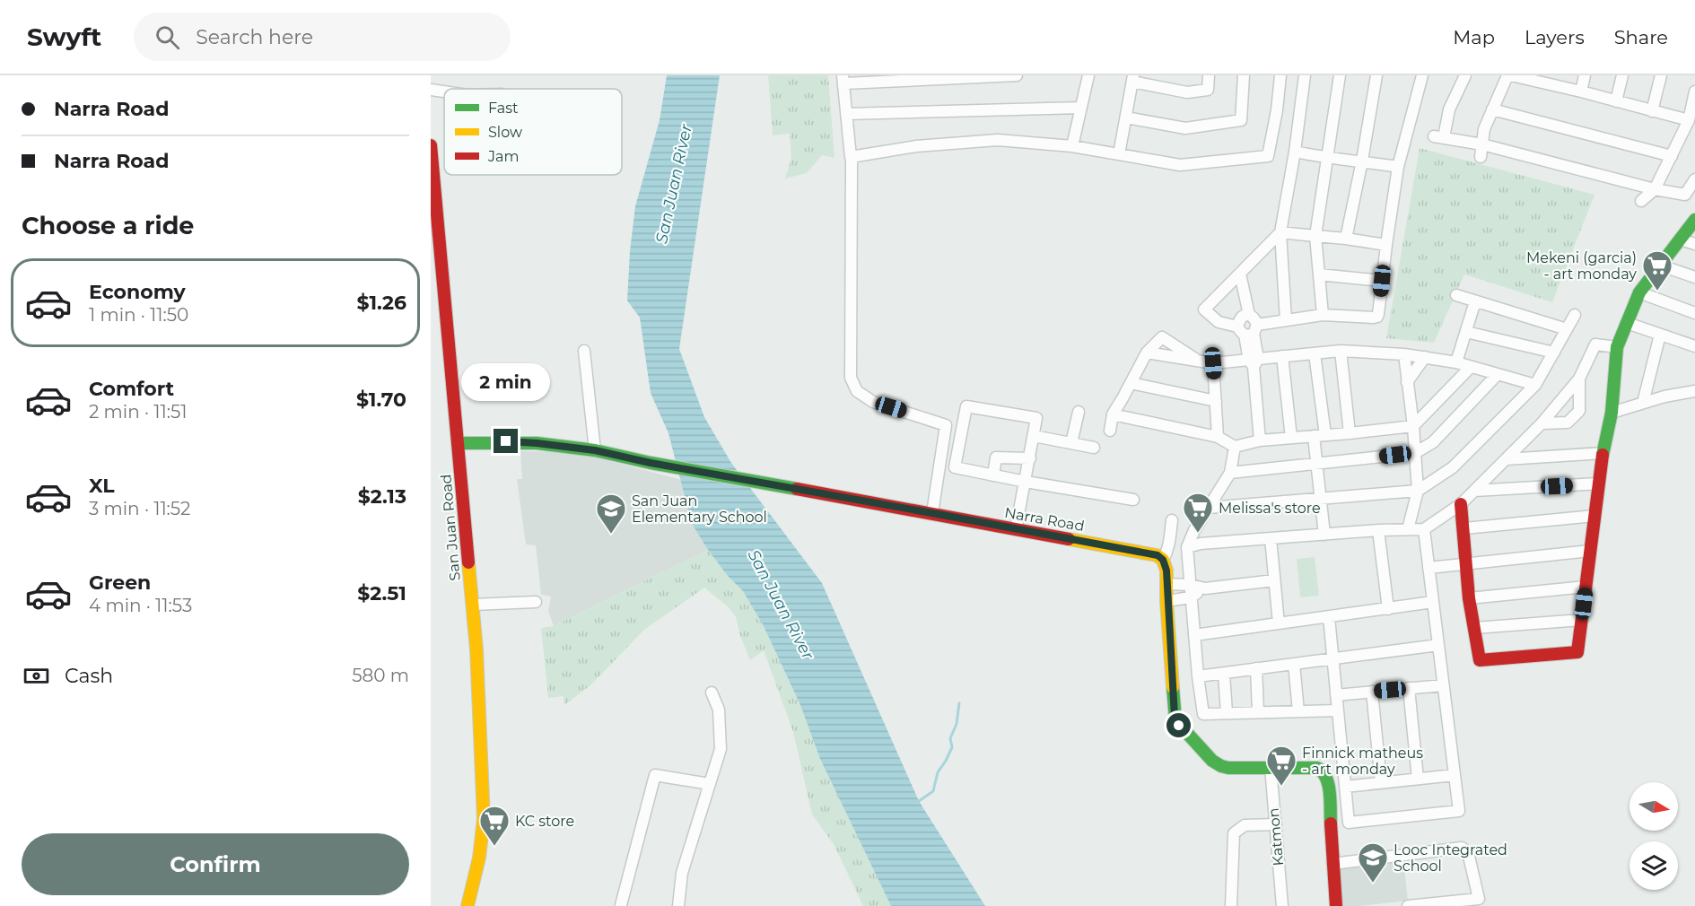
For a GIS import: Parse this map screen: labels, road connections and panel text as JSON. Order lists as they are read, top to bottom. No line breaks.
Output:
{"streets":{"main road":["Narra Road","San Juan Road"],"street":["Katmon"]},"crossings":[["Narra Road","San Juan Road"]],"water":["San Juan River"],"places":{"supermarket":["Mekeni (garcia) - art monday","Melissa's store","Finnick matheus - art monday","KC store"],"school or university":["San Juan Elementary School","Looc Integrated School"]},"legend":["Fast","Slow","Jam"],"north":"right","page":{"header":"Swyft","search":"Search here","nav":["Map","Layers","Share"],"banner":["Narra Road","Narra Road"],"heading":"Choose a ride","list":[{"name":"Economy","note":"1 min · 11:50","value":"$1.26"},{"name":"Comfort","note":"2 min · 11:51","value":"$1.70"},{"name":"XL","note":"3 min · 11:52","value":"$2.13"},{"name":"Green","note":"4 min · 11:53","value":"$2.51"}],"bubble":"2 min","pay":["Cash","580 m"],"buttons":"Confirm"}}
